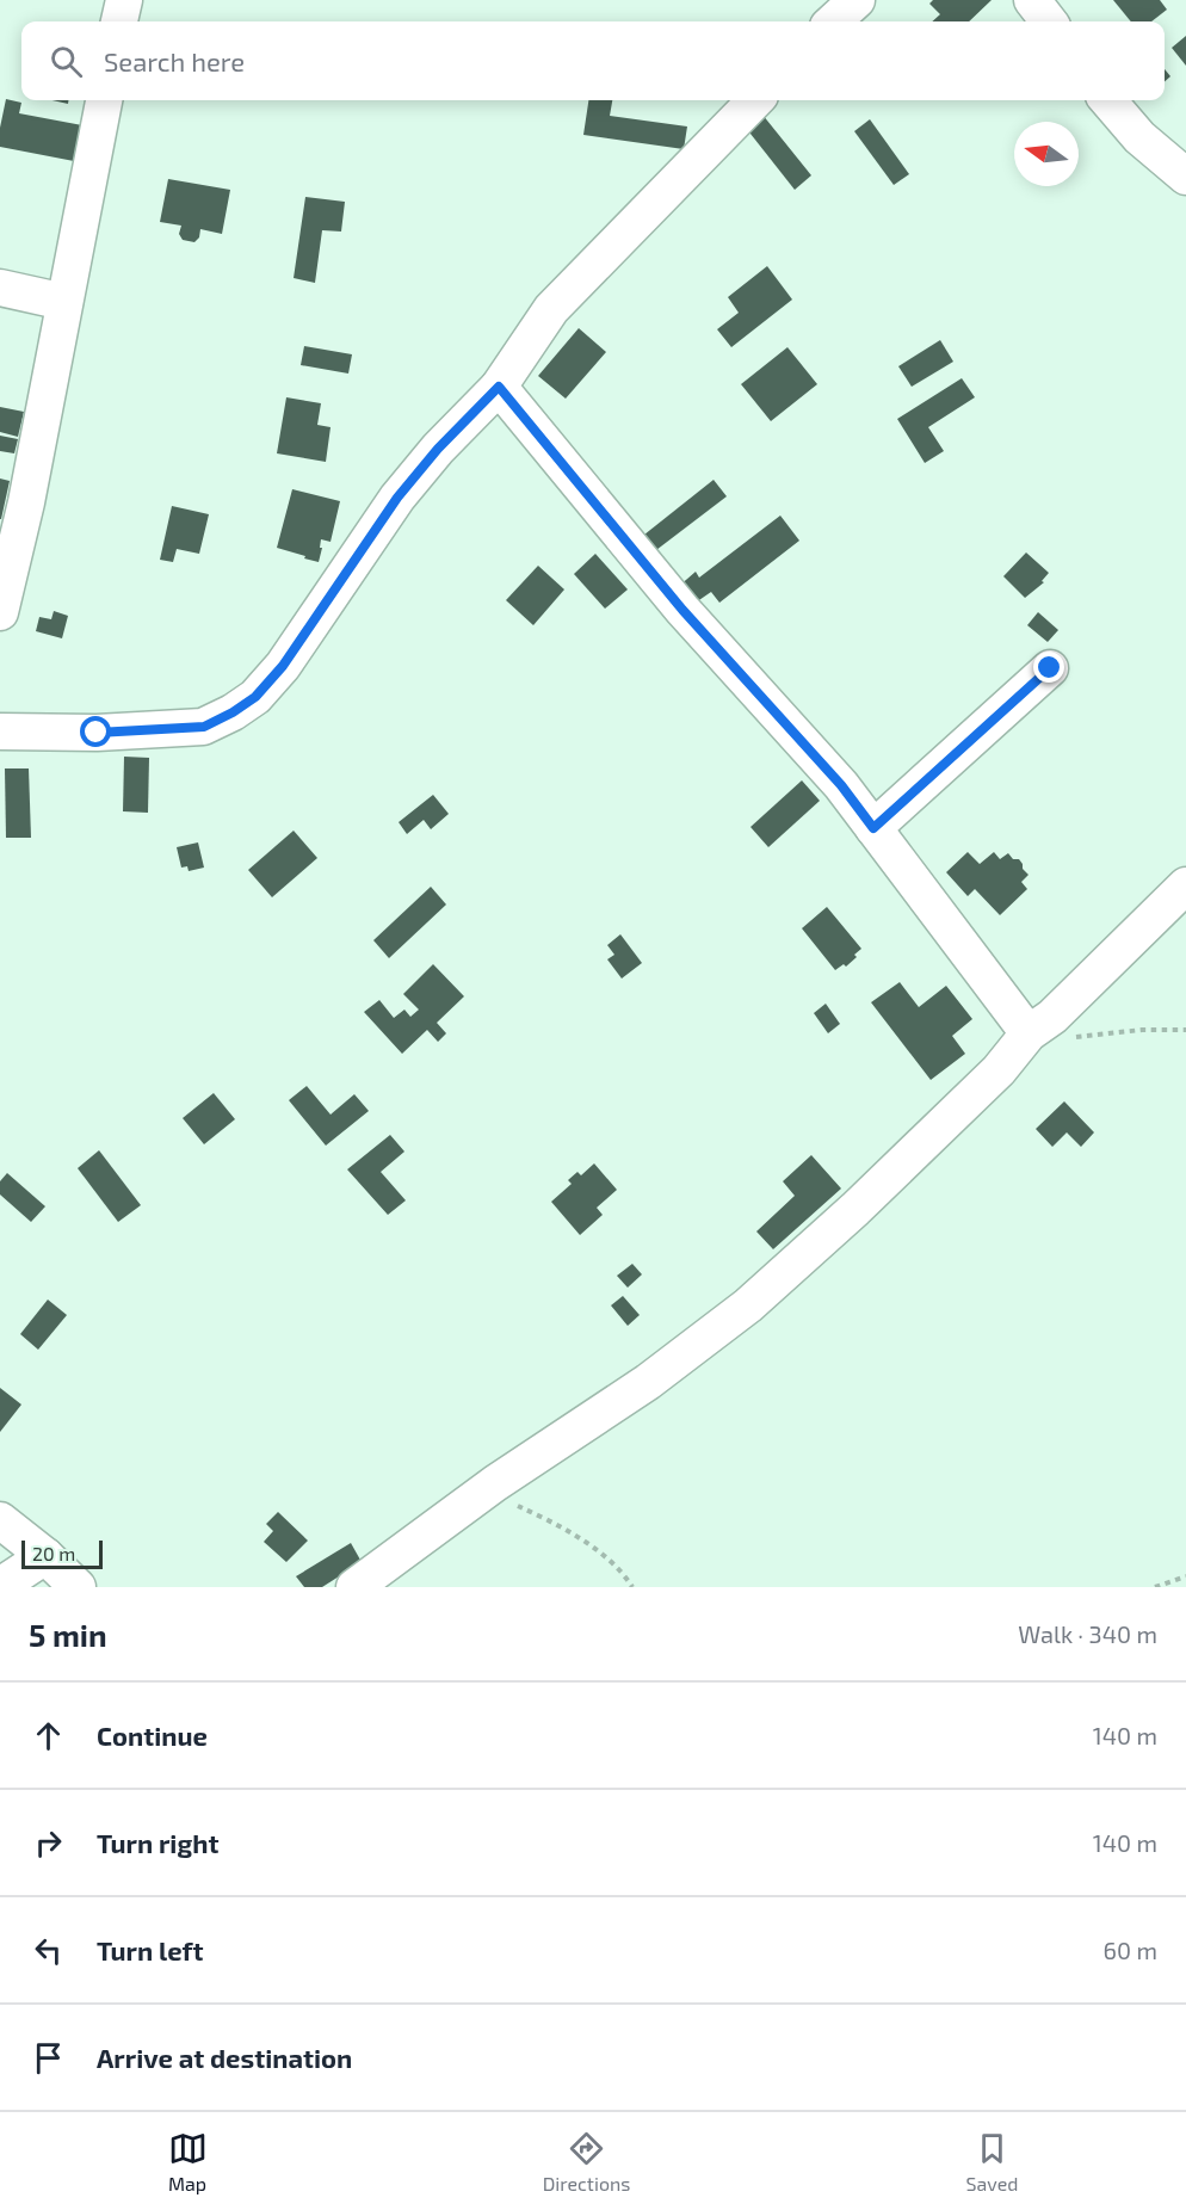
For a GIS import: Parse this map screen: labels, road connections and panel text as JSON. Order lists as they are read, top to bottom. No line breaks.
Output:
{"scale_bar":"20 m","north":"left","page":{"search":"Search here","scale":"20 m","heading":["5 min","Walk · 340 m"],"list":[["Continue","140 m"],["Turn right","140 m"],["Turn left","60 m"],"Arrive at destination"],"nav":["Map","Directions","Saved"]}}
